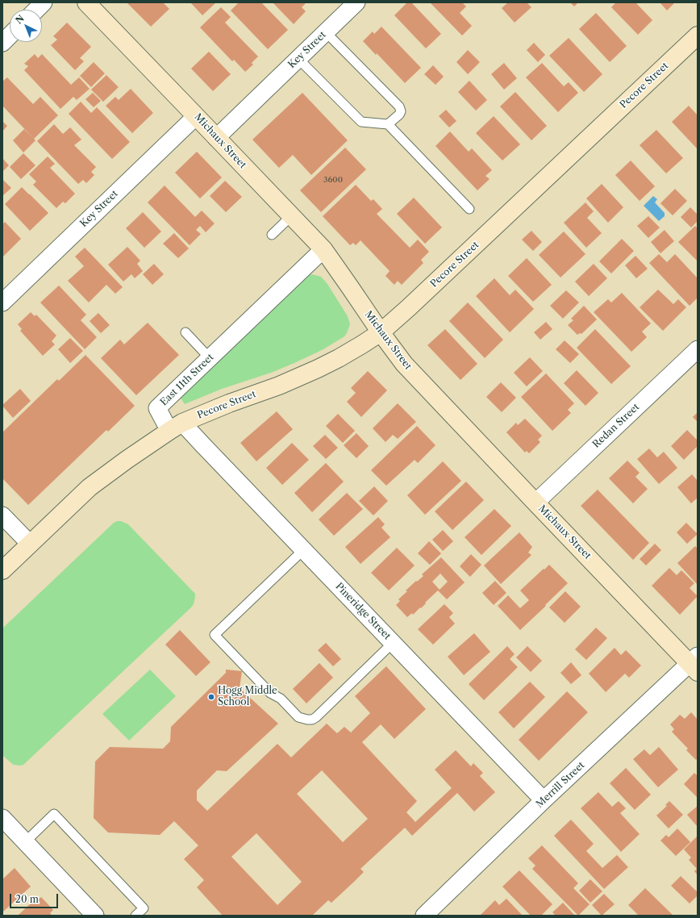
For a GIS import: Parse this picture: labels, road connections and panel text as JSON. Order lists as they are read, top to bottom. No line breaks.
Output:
{"streets":{"street":["Key Street","Pecore Street","Michaux Street","East 11th Street","Redan Street","Pineridge Street","Merrill Street"]},"crossings":[["Key Street","Michaux Street"],["Pecore Street","Michaux Street"],["Pecore Street","East 11th Street"],["Pecore Street","Pineridge Street"],["Michaux Street","East 11th Street"],["Michaux Street","Redan Street"],["Michaux Street","Merrill Street"],["East 11th Street","Pineridge Street"],["Pineridge Street","Merrill Street"]],"places":["Hogg Middle School"],"house_numbers":["3600"],"scale_bar":"20 m","north":"top left"}
